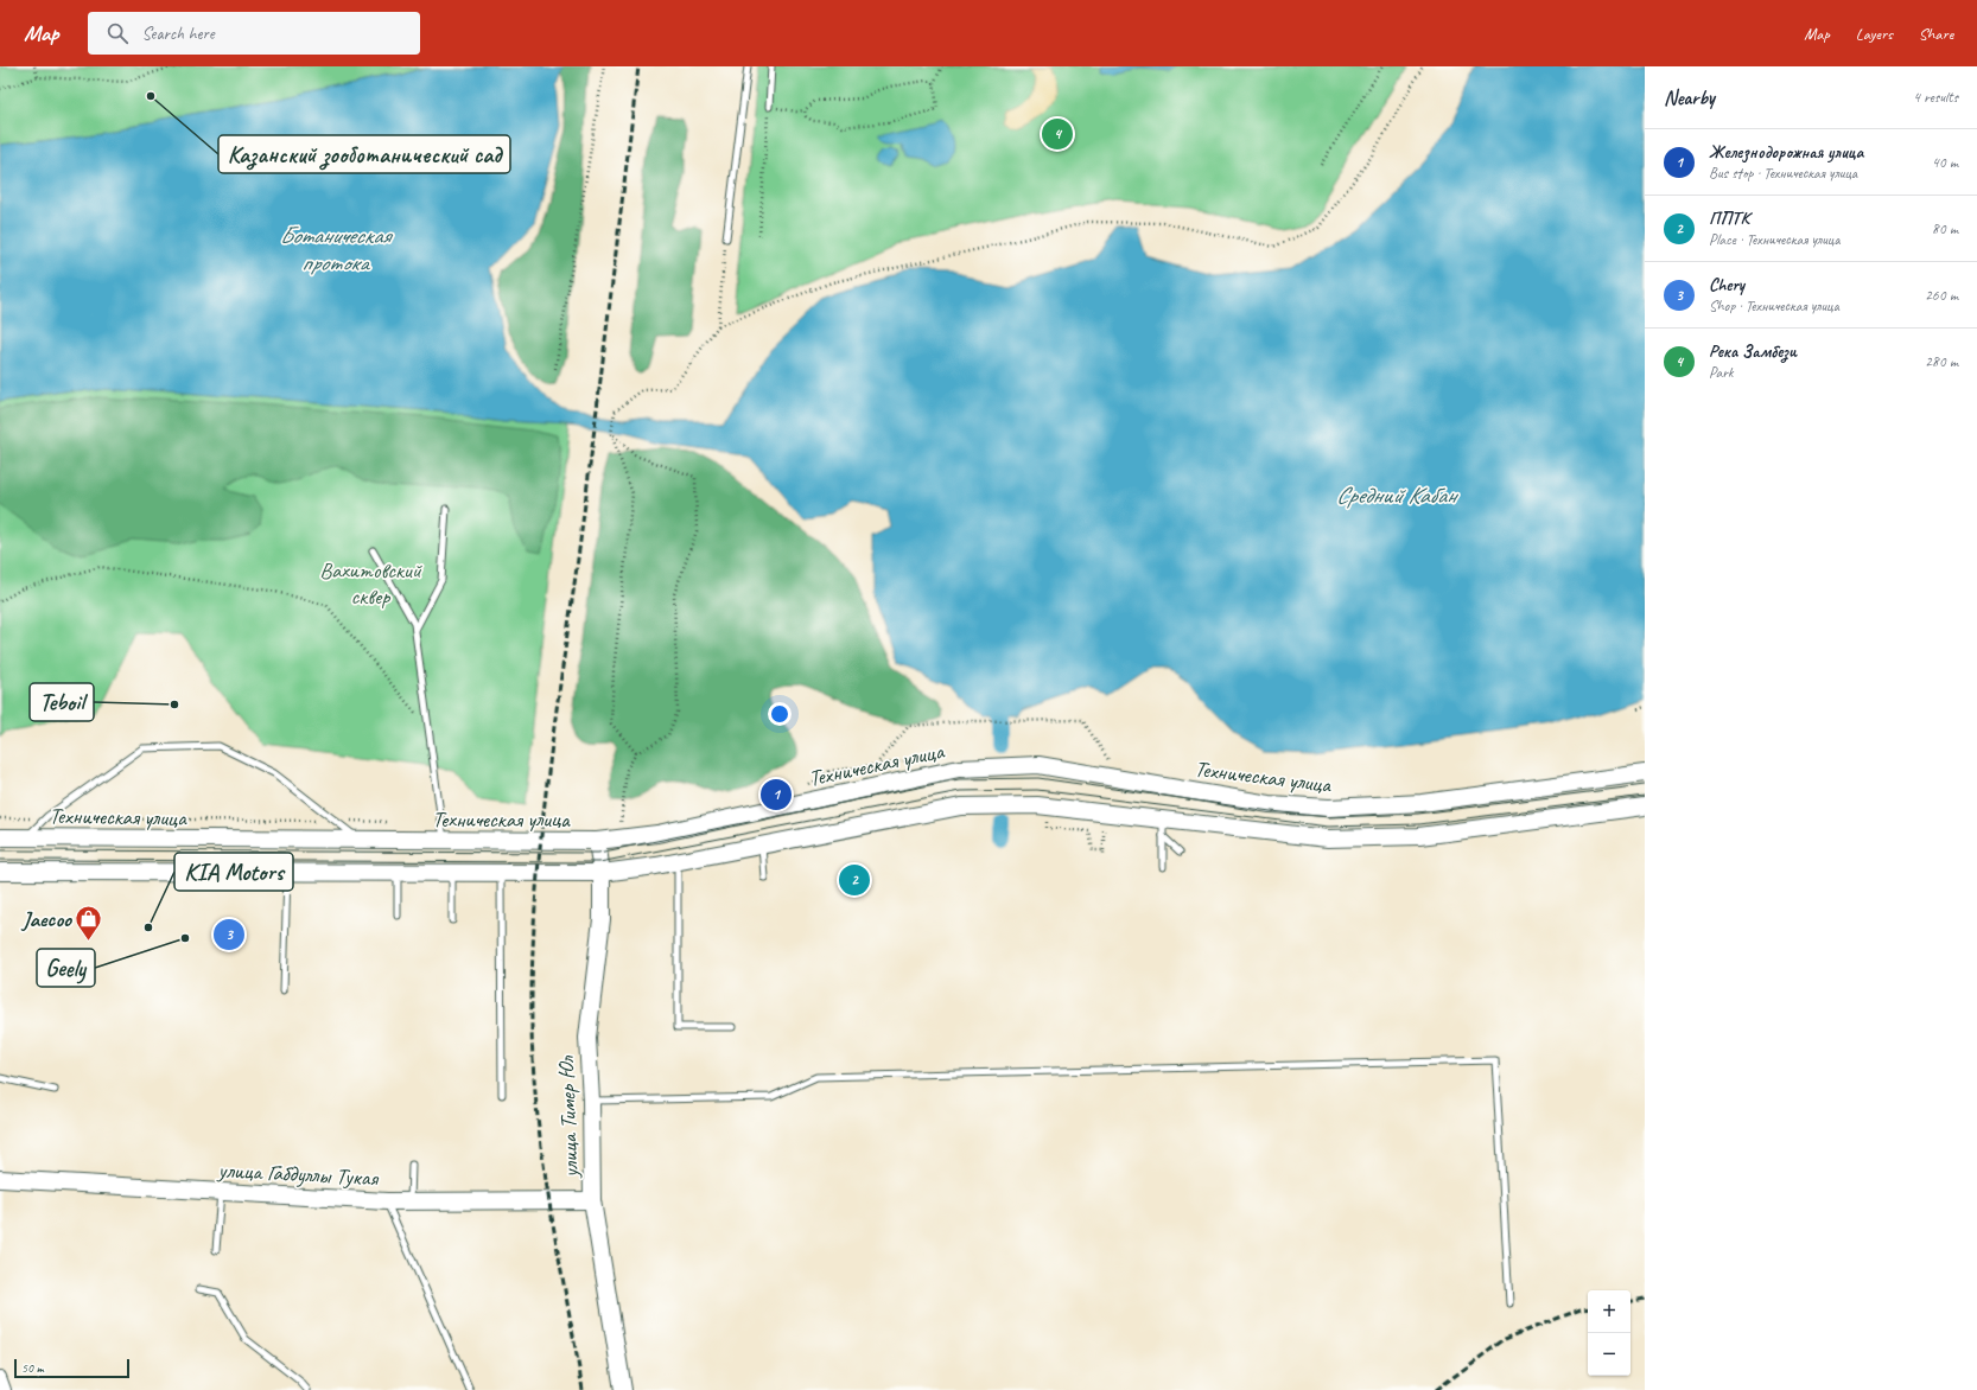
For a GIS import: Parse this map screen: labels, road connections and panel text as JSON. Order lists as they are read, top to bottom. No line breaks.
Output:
{"streets":{"main road":["Техническая улица","улица Тимер Юл","улица Габдуллы Тукая"]},"crossings":[["Техническая улица","улица Тимер Юл"],["улица Тимер Юл","улица Габдуллы Тукая"]],"water":["Ботаническая протока","Средний Кабан"],"parks":["Вахитовский сквер"],"places":{"other":["Казанский зооботанический сад","Teboil","KIA Motors","Geely"],"shop":["Jaecoo"]},"scale_bar":"50 m","page":{"header":"Map","search":"Search here","nav":["Map","Layers","Share"],"heading":["Nearby","4 results"],"pins":["4","1","2","3"],"list":[{"mark":"1","name":"Железнодорожная улица","note":"Bus stop · Техническая улица","value":"40 m"},{"mark":"2","name":"ППТК","note":"Place · Техническая улица","value":"80 m"},{"mark":"3","name":"Chery","note":"Shop · Техническая улица","value":"260 m"},{"mark":"4","name":"Река Замбези","note":"Park","value":"280 m"}],"map_buttons":["+","−"],"scale":"50 m"}}
